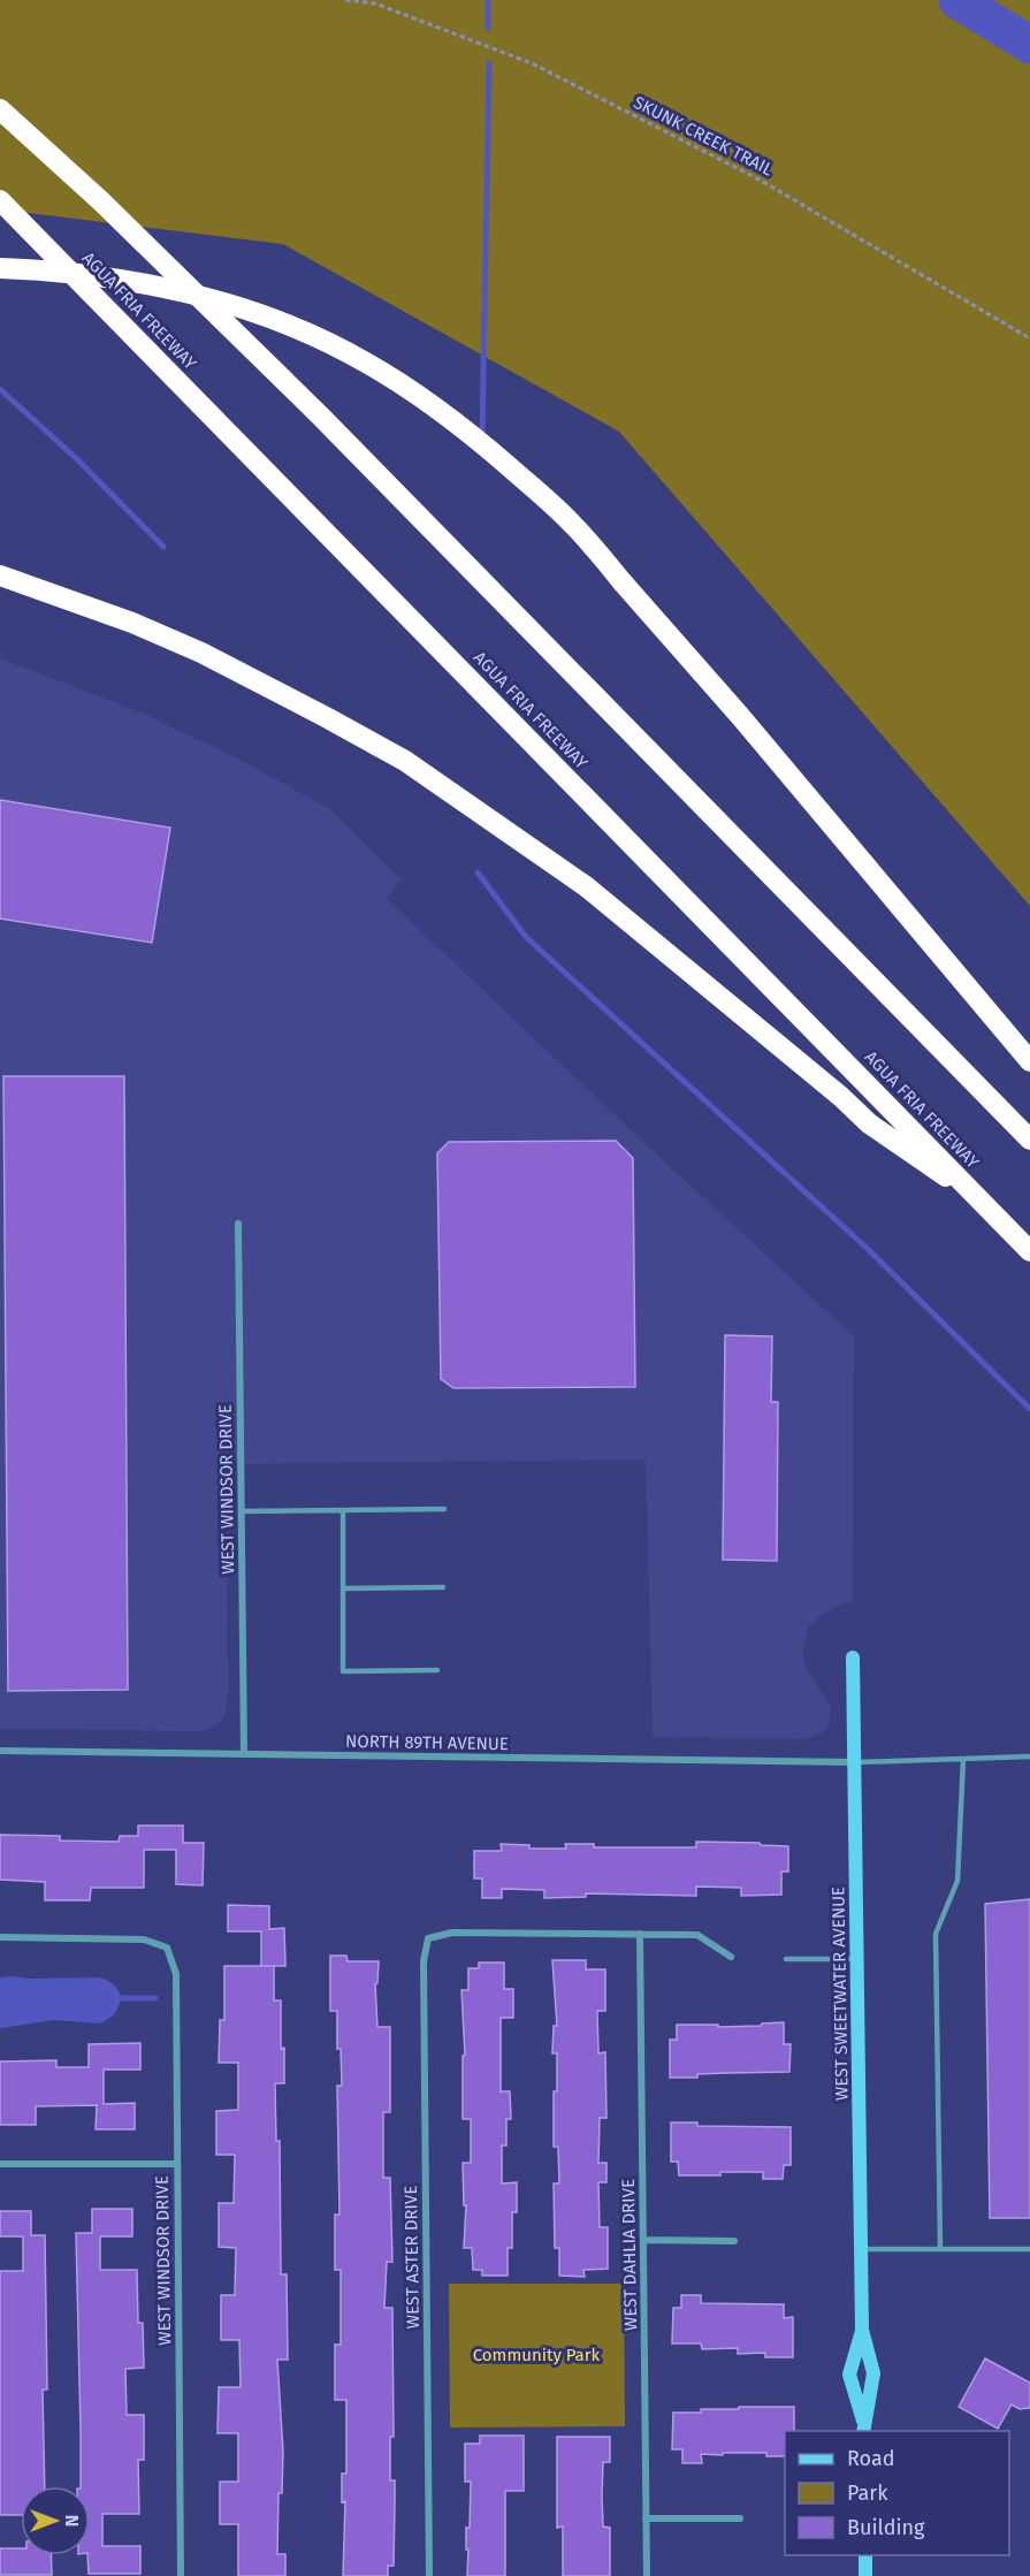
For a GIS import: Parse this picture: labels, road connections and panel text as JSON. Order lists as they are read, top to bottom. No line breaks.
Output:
{"streets":{"highway":["AGUA FRIA FREEWAY"],"street":["WEST WINDSOR DRIVE","NORTH 89TH AVENUE","WEST SWEETWATER AVENUE","WEST DAHLIA DRIVE","WEST ASTER DRIVE"],"path":["SKUNK CREEK TRAIL"]},"crossings":[["WEST WINDSOR DRIVE","NORTH 89TH AVENUE"],["NORTH 89TH AVENUE","WEST SWEETWATER AVENUE"],["WEST DAHLIA DRIVE","WEST ASTER DRIVE"]],"parks":["Community Park"],"legend":["Road","Park","Building"],"north":"right"}
